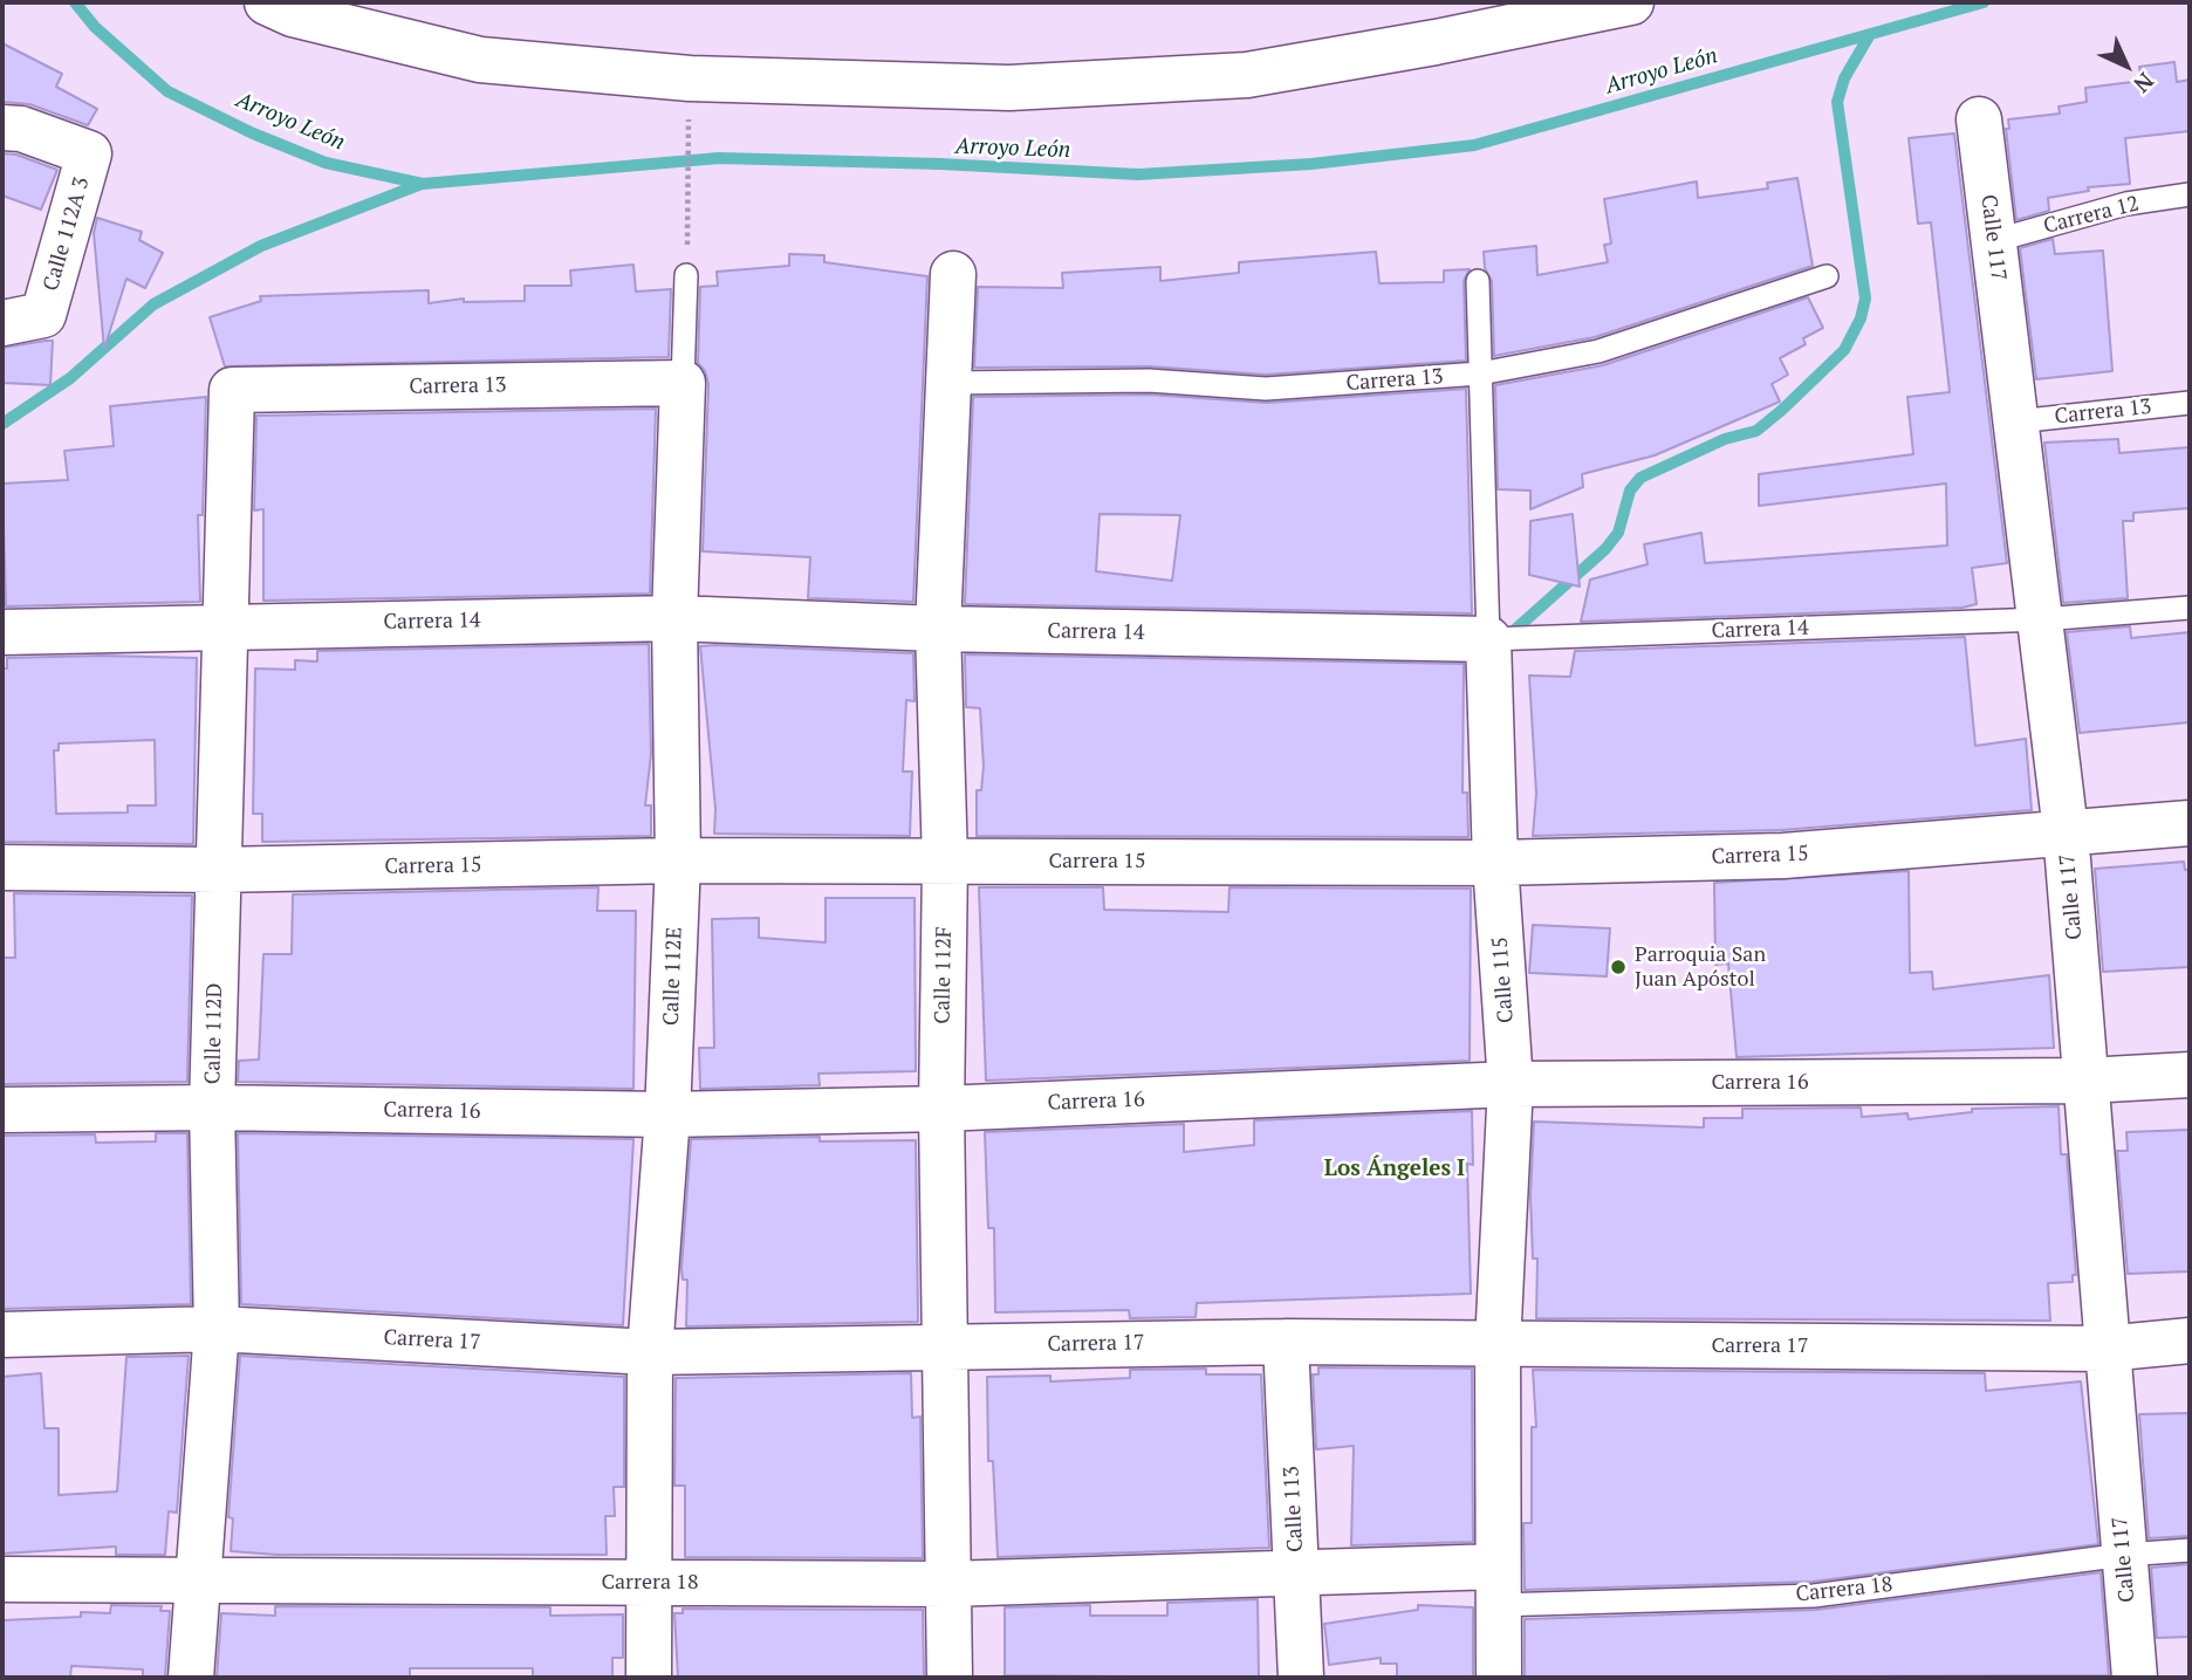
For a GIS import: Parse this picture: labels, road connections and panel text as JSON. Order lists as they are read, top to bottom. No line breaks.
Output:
{"streets":{"street":["Calle 112A 3","Calle 117","Carrera 13","Carrera 14","Carrera 15","Calle 112F","Calle 112E","Calle 115","Calle 112D","Carrera 16","Carrera 17","Calle 113","Carrera 18"],"lane":["Carrera 12"]},"crossings":[["Carrera 12","Calle 117"],["Calle 117","Carrera 13"],["Calle 117","Carrera 14"],["Calle 117","Carrera 15"],["Calle 117","Carrera 16"],["Calle 117","Carrera 17"],["Calle 117","Carrera 18"],["Carrera 13","Calle 112F"],["Carrera 13","Calle 112E"],["Carrera 13","Calle 115"],["Carrera 13","Calle 112D"],["Carrera 14","Calle 112F"],["Carrera 14","Calle 112E"],["Carrera 14","Calle 115"],["Carrera 14","Calle 112D"],["Carrera 15","Calle 112F"],["Carrera 15","Calle 112E"],["Carrera 15","Calle 115"],["Carrera 15","Calle 112D"],["Calle 112F","Carrera 16"],["Calle 112F","Carrera 17"],["Calle 112F","Carrera 18"],["Calle 112E","Carrera 16"],["Calle 112E","Carrera 17"],["Calle 112E","Carrera 18"],["Calle 115","Carrera 16"],["Calle 115","Carrera 17"],["Calle 115","Carrera 18"],["Calle 112D","Carrera 16"],["Calle 112D","Carrera 17"],["Calle 112D","Carrera 18"],["Carrera 17","Calle 113"],["Calle 113","Carrera 18"]],"districts":["Los Ángeles I"],"water":["Arroyo León"],"places":["Parroquia San Juan Apóstol"],"north":"bottom right"}
